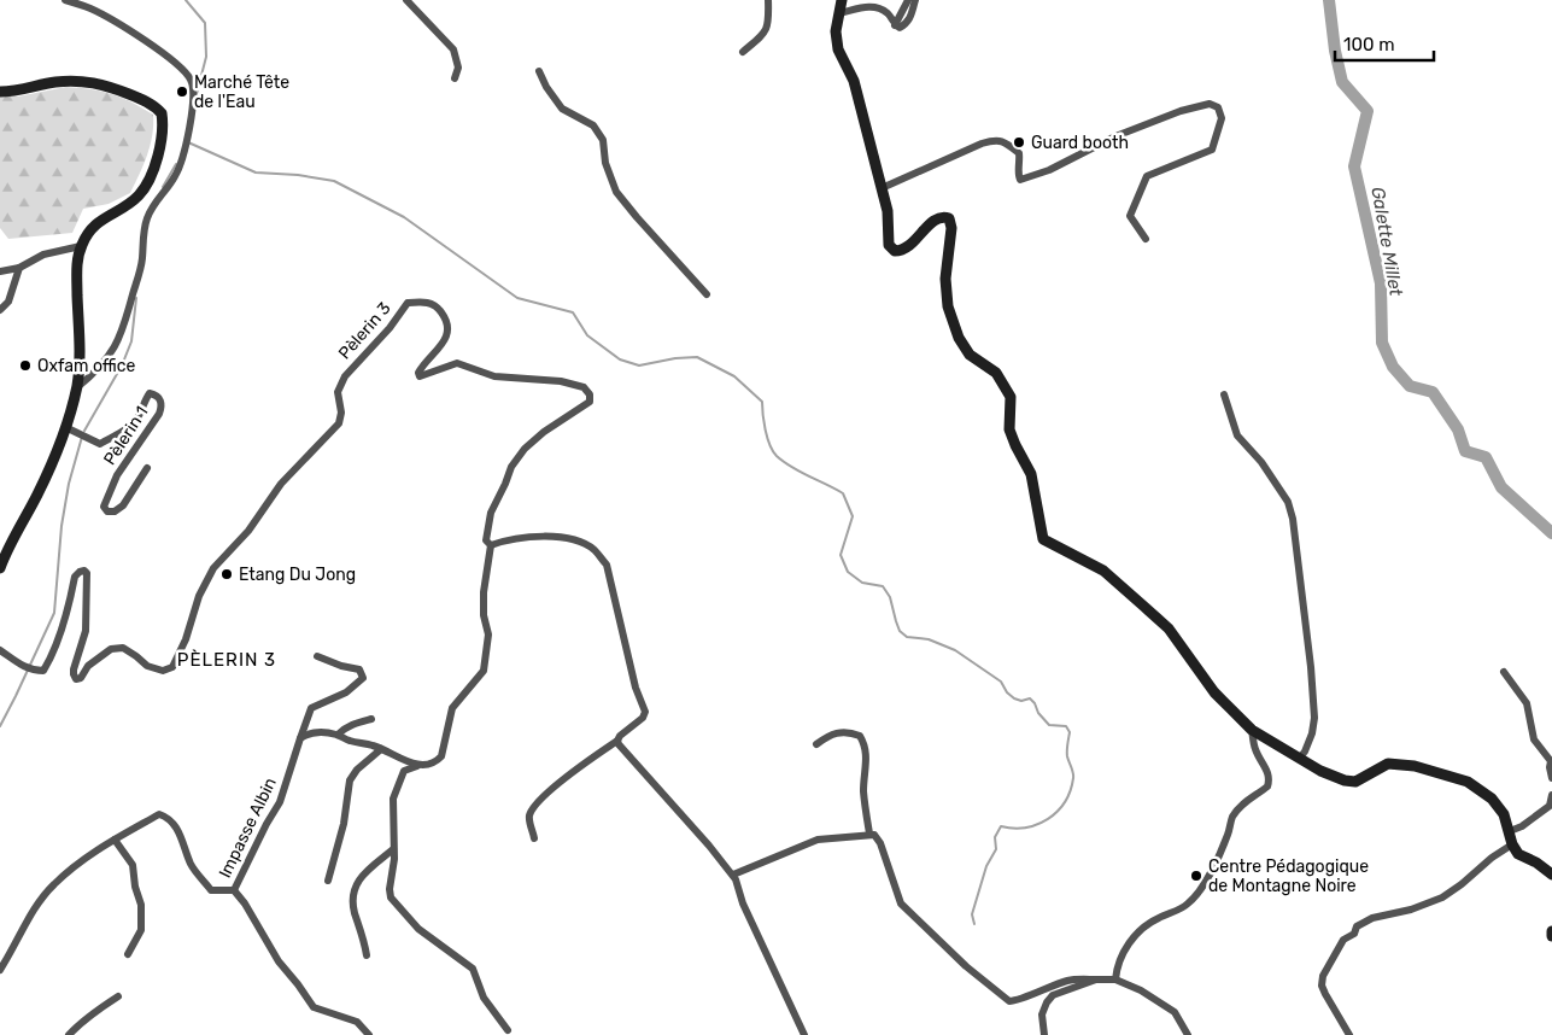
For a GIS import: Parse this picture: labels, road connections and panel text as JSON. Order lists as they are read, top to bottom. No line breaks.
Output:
{"streets":{"street":["Pèlerin 3","Pèlerin 1","Impasse Albin"]},"districts":["PÈLERIN 3"],"water":["Galette Millet"],"places":["Marché Tête de l'Eau","Guard booth","Oxfam office","Etang Du Jong","Centre Pédagogique de Montagne Noire"],"scale_bar":"100 m"}
